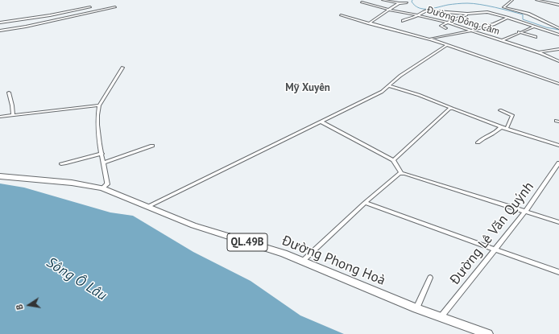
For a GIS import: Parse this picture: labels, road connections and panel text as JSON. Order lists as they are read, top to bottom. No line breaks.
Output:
{"streets":{"main road":["QL.49B","Đường Phong Hoà"],"street":["Đường Dõng Cảm","Đường Lê Văn Quýnh"]},"crossings":[["Đường Lê Văn Quýnh","Đường Phong Hoà"]],"districts":["Mỹ Xuyên"],"water":["Sông Ô Lâu"],"north":"left"}
